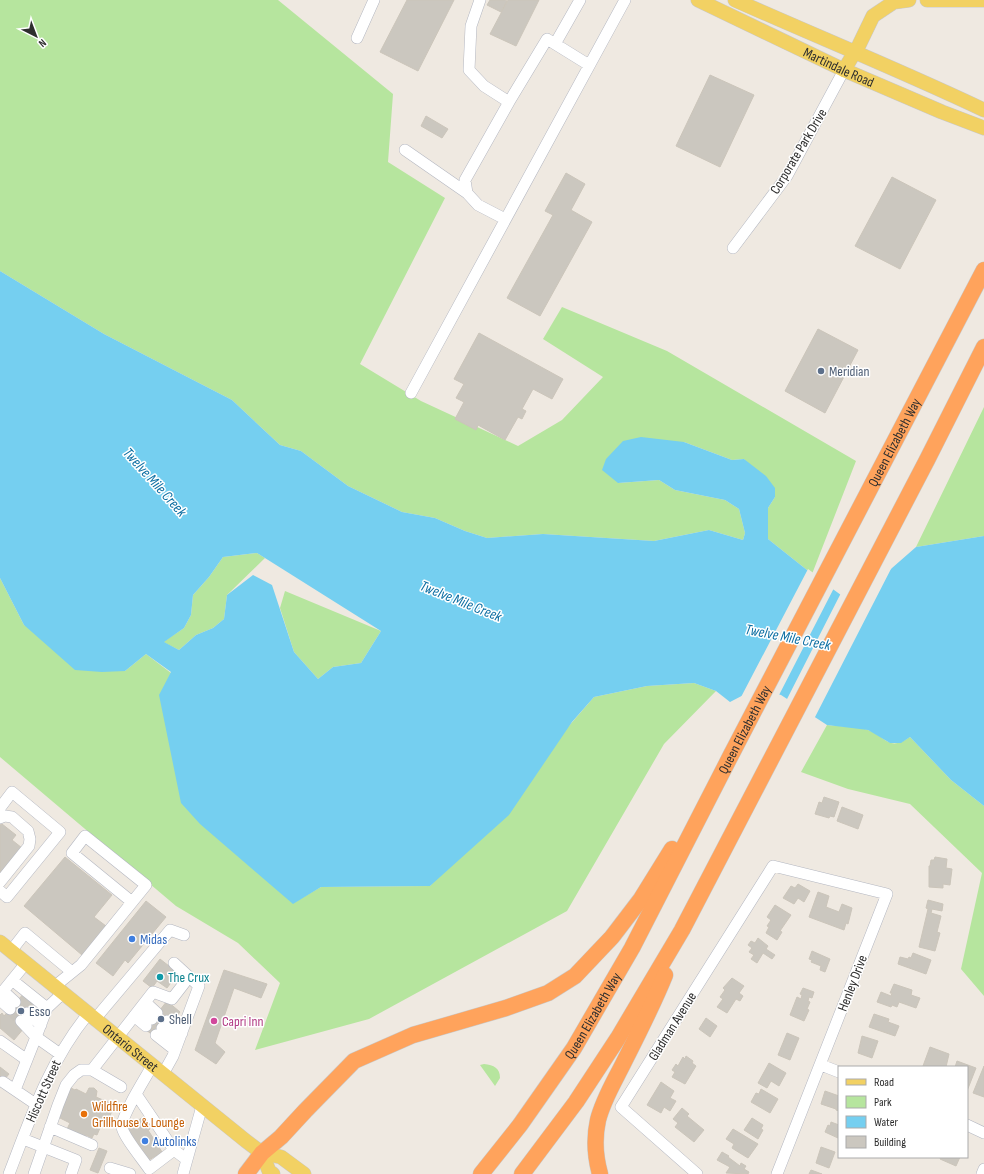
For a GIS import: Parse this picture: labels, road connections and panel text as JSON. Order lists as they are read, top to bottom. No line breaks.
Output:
{"streets":{"highway":["Queen Elizabeth Way"],"main road":["Martindale Road","Ontario Street"],"street":["Corporate Park Drive","Henley Drive","Gladman Avenue","Hiscott Street"]},"crossings":[["Martindale Road","Corporate Park Drive"],["Henley Drive","Gladman Avenue"],["Ontario Street","Hiscott Street"]],"water":["Twelve Mile Creek"],"places":["Meridian","Midas","The Crux","Esso","Shell","Capri Inn","Wildfire Grillhouse & Lounge","Autolinks"],"legend":["Road","Park","Water","Building"],"north":"bottom right"}
